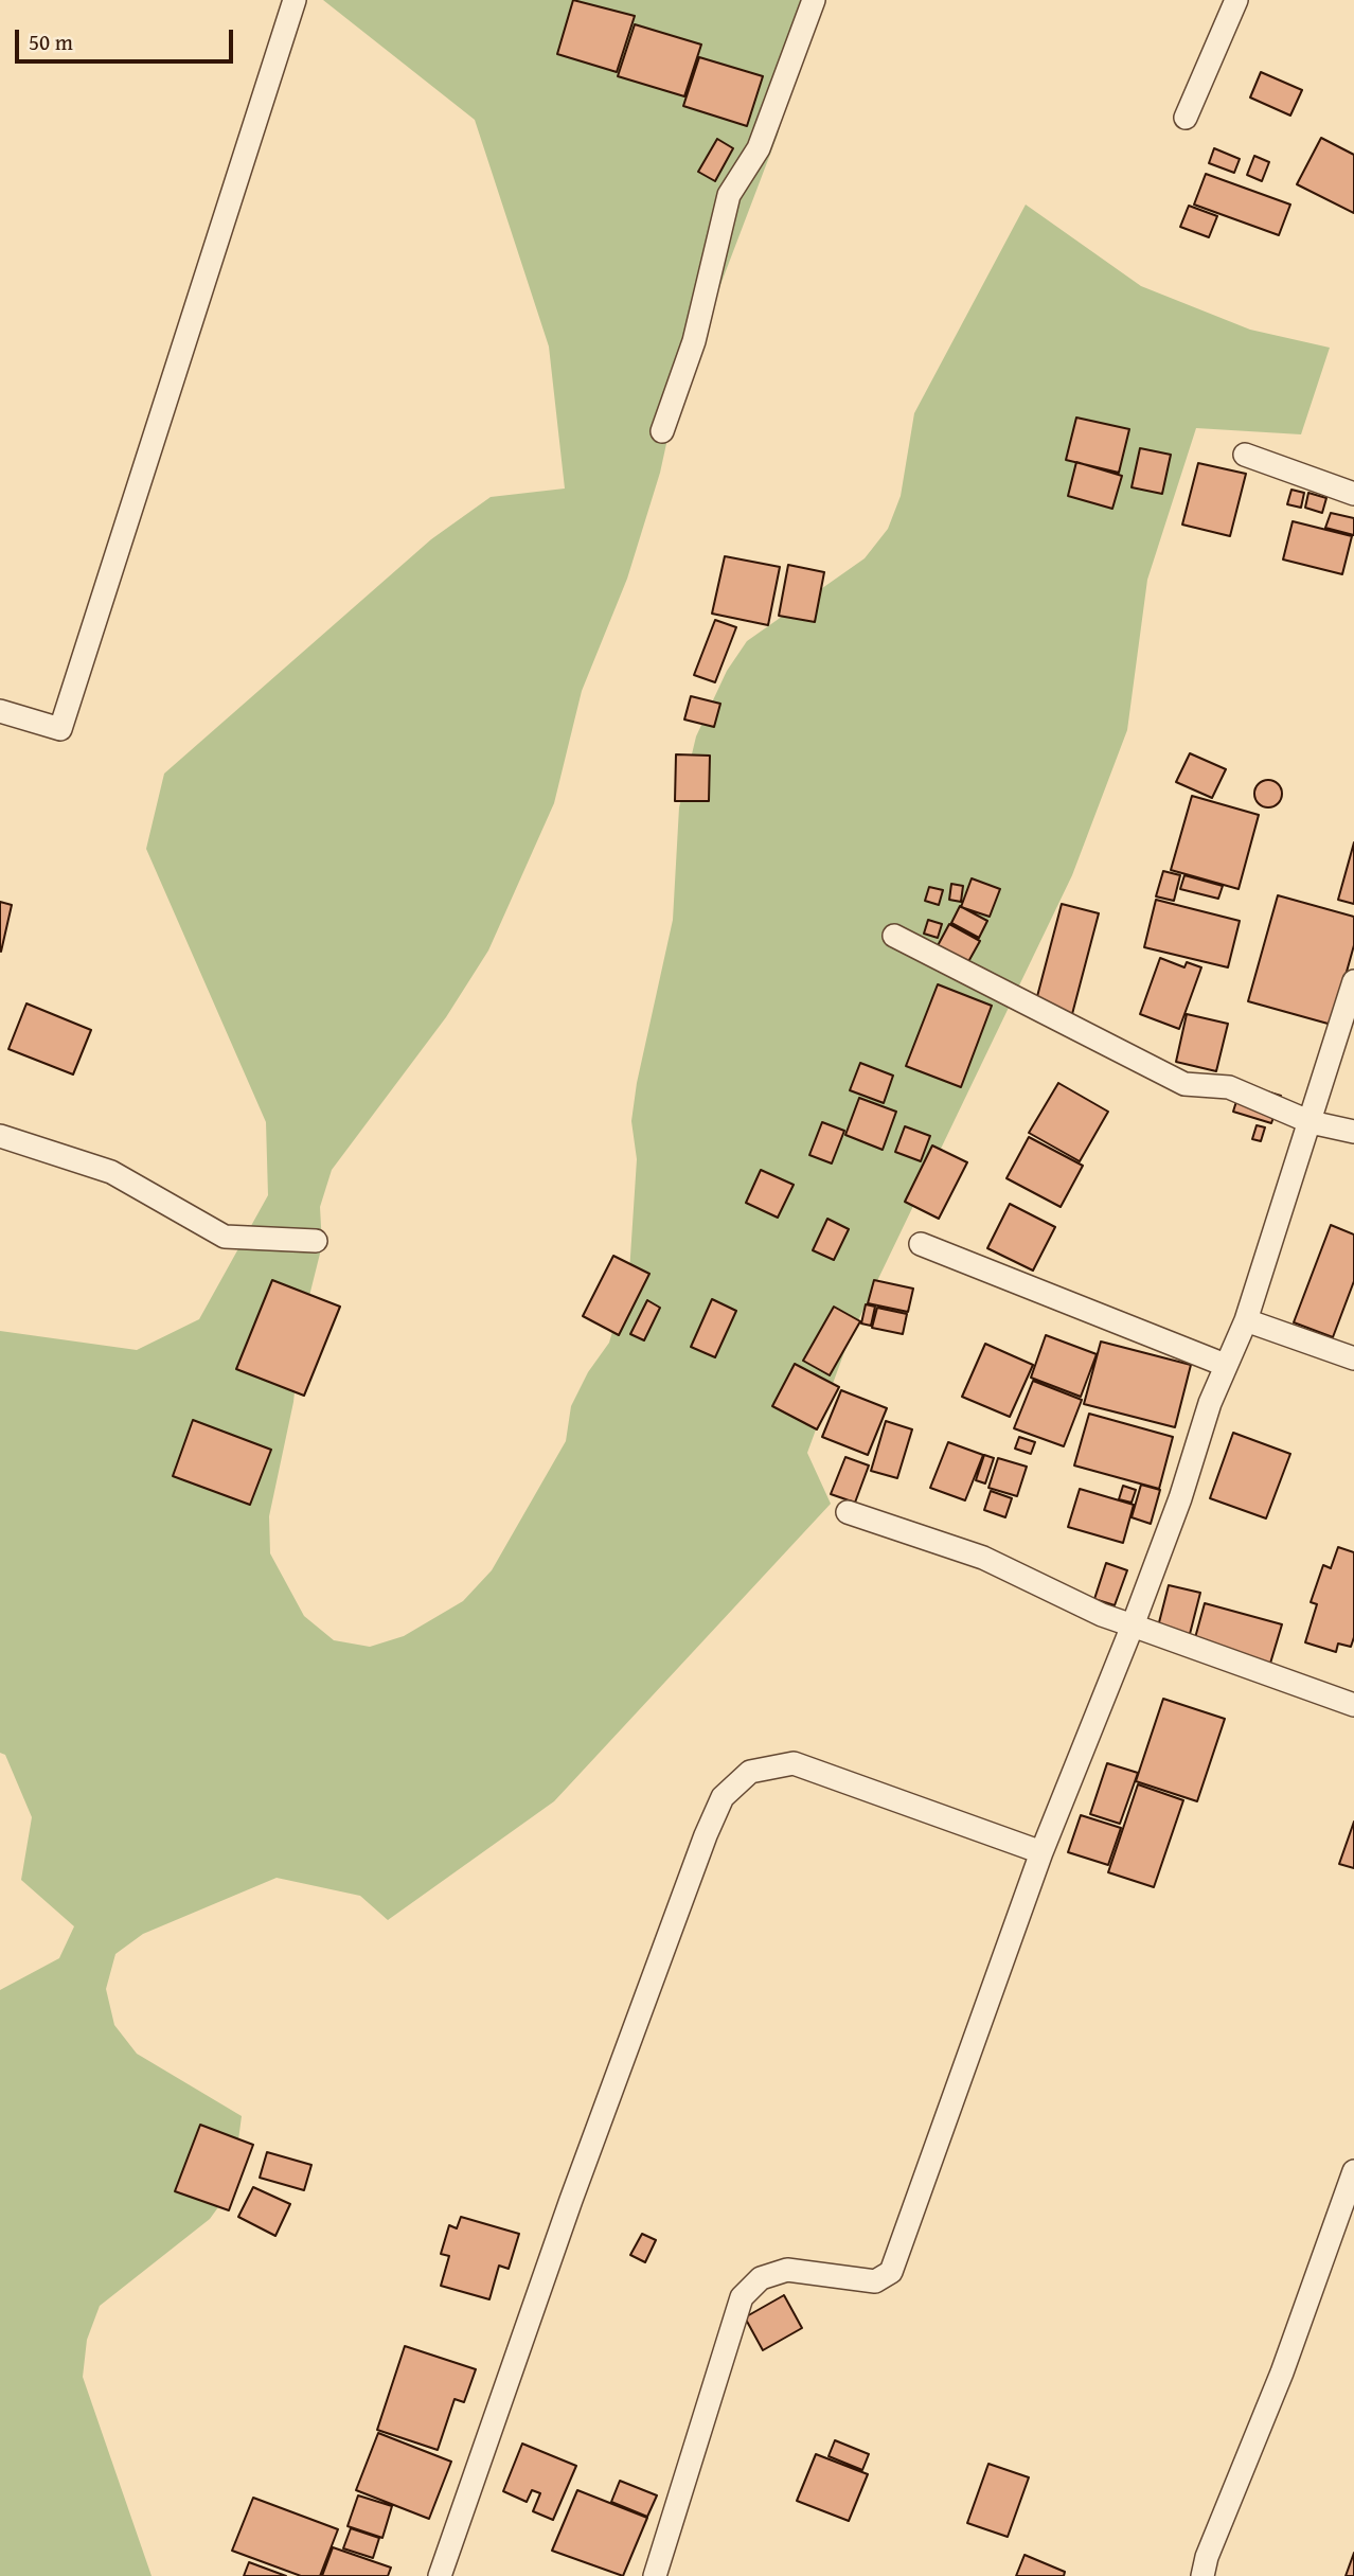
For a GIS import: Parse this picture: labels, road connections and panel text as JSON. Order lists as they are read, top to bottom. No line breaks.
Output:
{"scale_bar":"50 m"}
